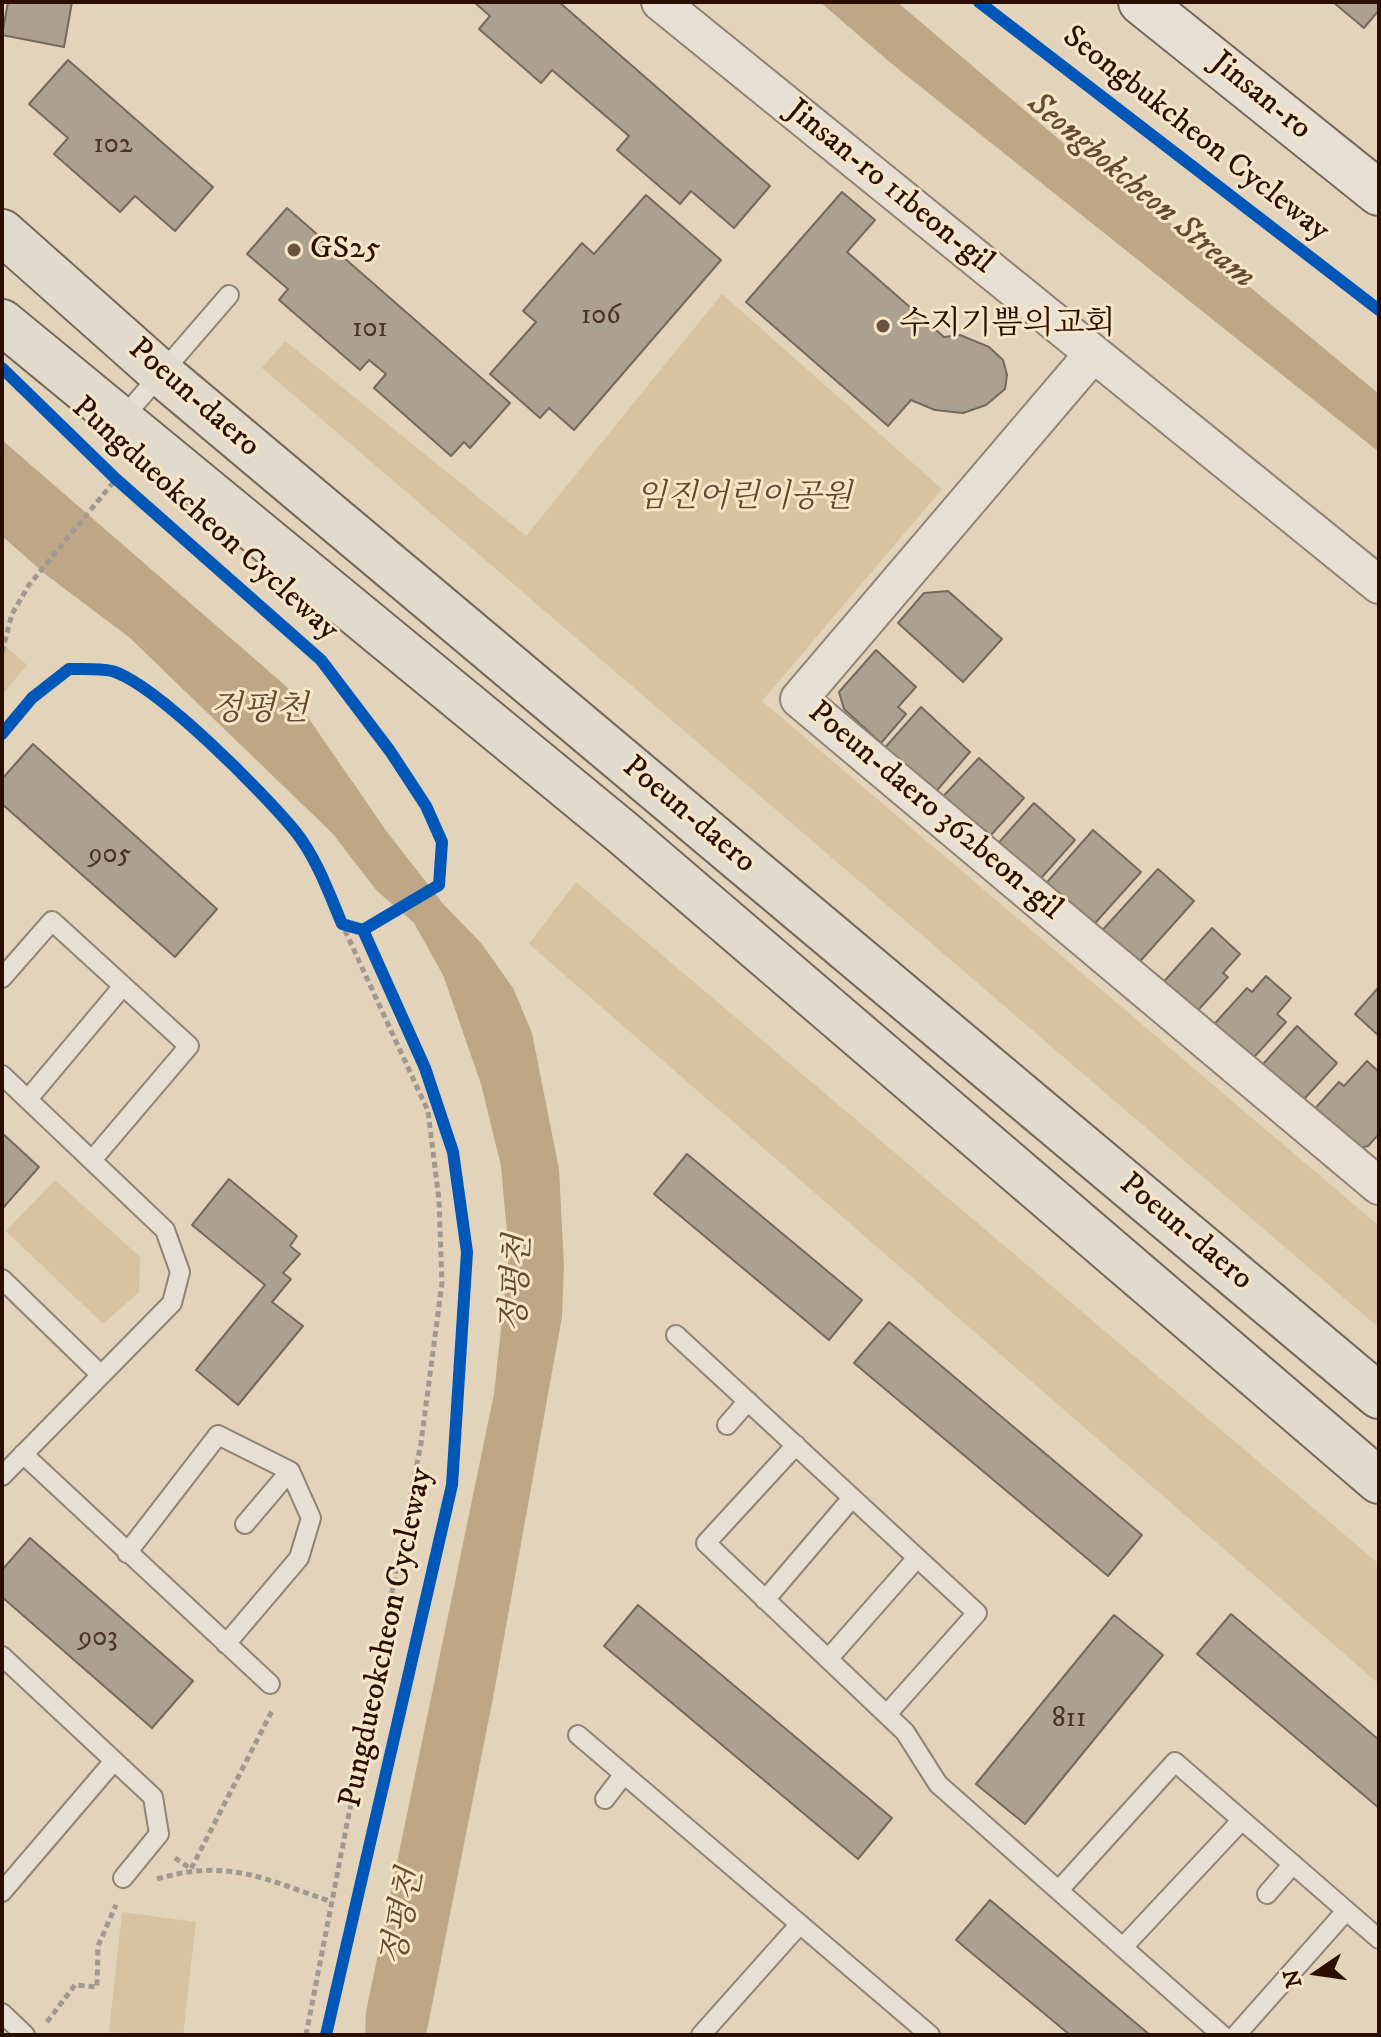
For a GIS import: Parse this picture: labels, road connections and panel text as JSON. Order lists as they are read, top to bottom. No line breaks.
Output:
{"streets":{"main road":["Poeun-daero"],"street":["Jinsan-ro","Jinsan-ro 11beon-gil","Poeun-daero 362beon-gil"],"cycle path":["Seongbukcheon Cycleway","Pungdueokcheon Cycleway"]},"crossings":[["Jinsan-ro 11beon-gil","Poeun-daero 362beon-gil"]],"water":["Seongbokcheon Stream","정평천"],"parks":["임진어린이공원"],"places":["GS25","수지기쁨의교회"],"house_numbers":["102","106","101","905","903","811"],"north":"left"}
